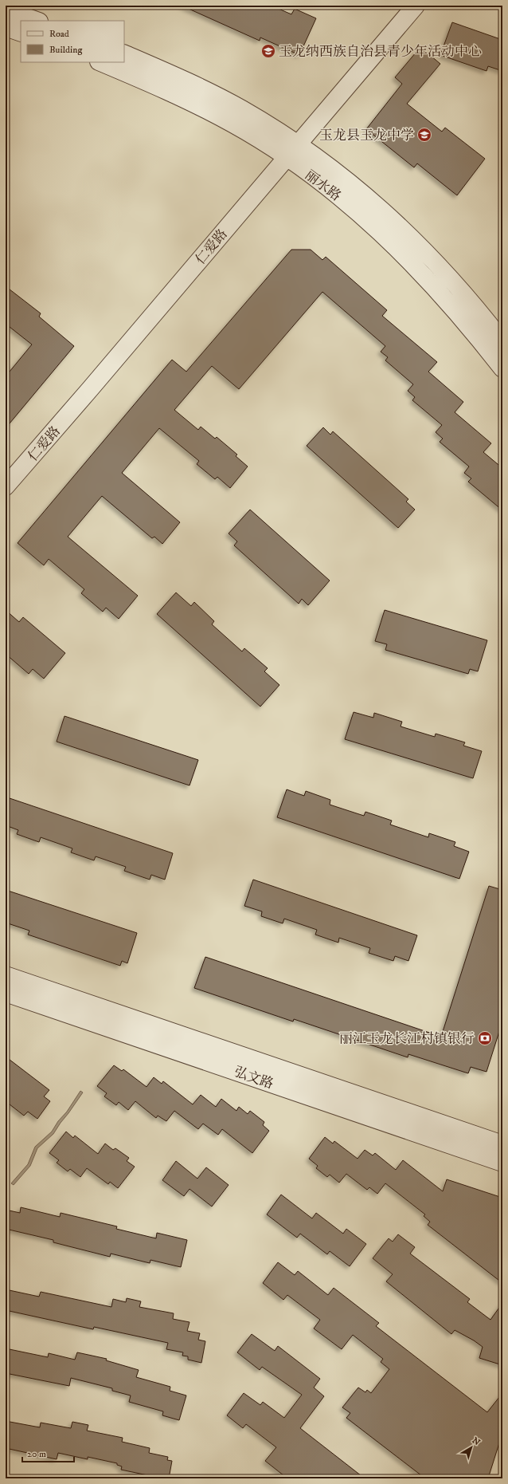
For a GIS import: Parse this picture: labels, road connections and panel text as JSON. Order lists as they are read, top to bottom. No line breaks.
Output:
{"streets":{"street":["丽水路","仁爱路","弘文路"]},"crossings":[["丽水路","仁爱路"]],"places":{"school or university":["玉龙纳西族自治县青少年活动中心","玉龙县玉龙中学"],"bank":["丽江玉龙长江村镇银行"]},"legend":["Road","Building"],"scale_bar":"20 m","north":"top right"}
